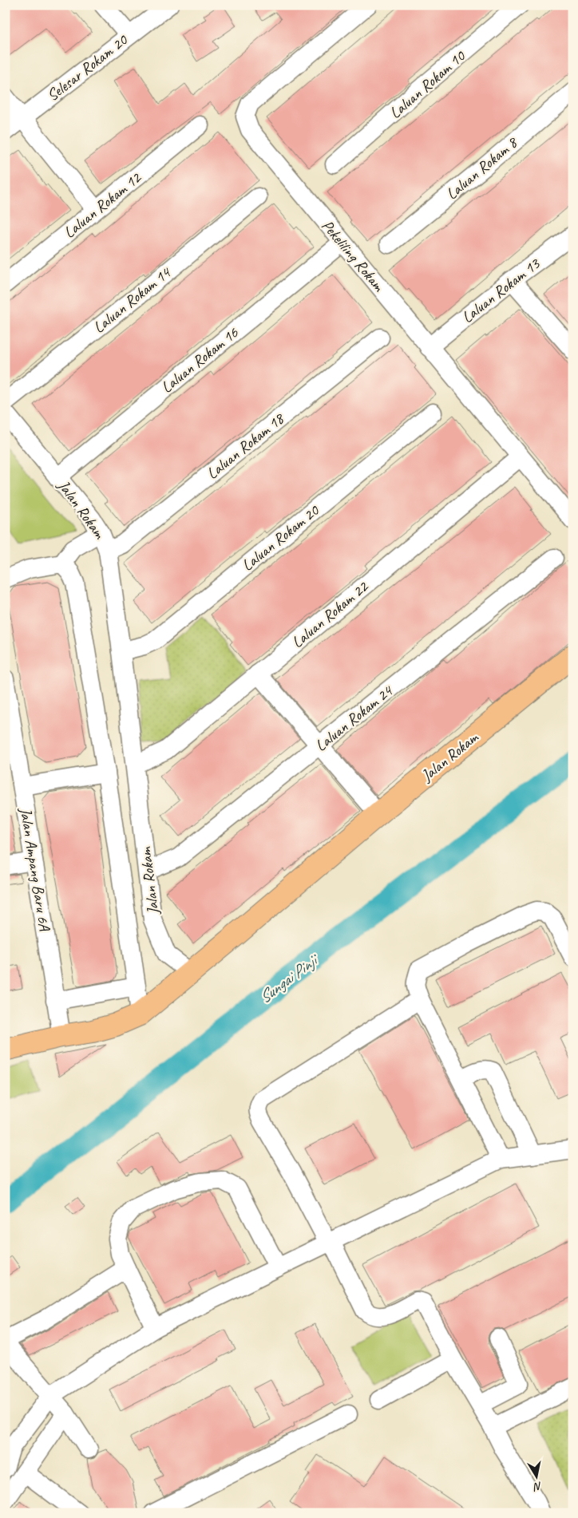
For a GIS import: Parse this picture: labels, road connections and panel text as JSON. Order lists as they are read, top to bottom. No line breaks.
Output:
{"streets":{"main road":["Jalan Rokam"],"street":["Selesar Rokam 20","Laluan Rokam 10","Laluan Rokam 8","Laluan Rokam 12","Pekeliling Rokam","Laluan Rokam 13","Laluan Rokam 14","Laluan Rokam 16","Laluan Rokam 18","Laluan Rokam 20","Laluan Rokam 22","Laluan Rokam 24","Jalan Ampang Baru 6A"]},"crossings":[["Pekeliling Rokam","Laluan Rokam 13"],["Pekeliling Rokam","Laluan Rokam 16"],["Pekeliling Rokam","Laluan Rokam 22"],["Laluan Rokam 16","Jalan Rokam"],["Laluan Rokam 18","Jalan Rokam"],["Jalan Rokam","Laluan Rokam 20"],["Jalan Rokam","Laluan Rokam 22"],["Jalan Rokam","Laluan Rokam 24"]],"water":["Sungai Pinji"],"north":"bottom"}
